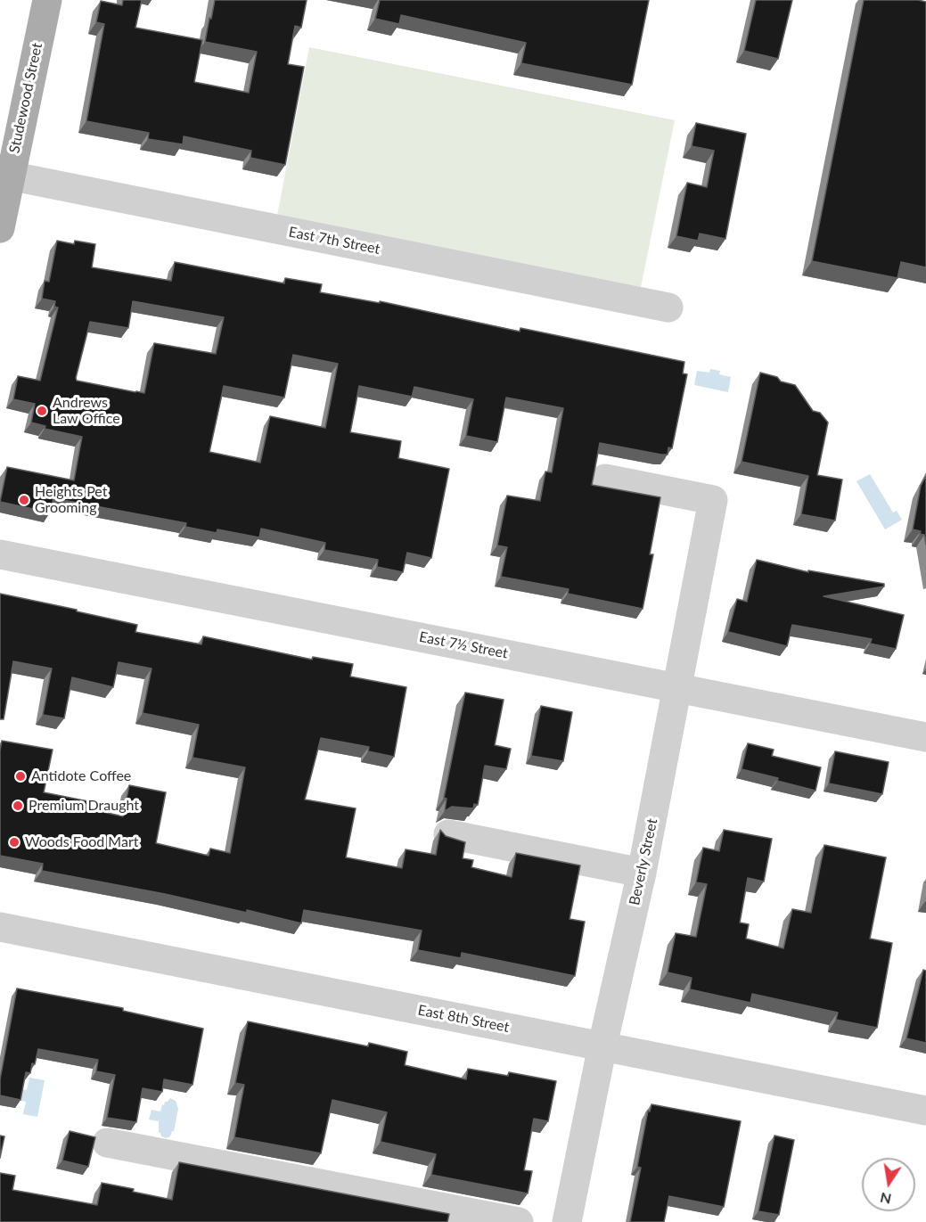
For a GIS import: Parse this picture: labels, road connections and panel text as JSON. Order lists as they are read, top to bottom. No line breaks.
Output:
{"streets":{"main road":["Studewood Street"],"street":["East 7th Street","East 7½ Street","Beverly Street","East 8th Street"]},"crossings":[["Studewood Street","East 7th Street"],["East 7½ Street","Beverly Street"],["Beverly Street","East 8th Street"]],"places":["Andrews Law Office","Heights Pet Grooming","Antidote Coffee","Premium Draught","Woods Food Mart"],"north":"bottom"}
